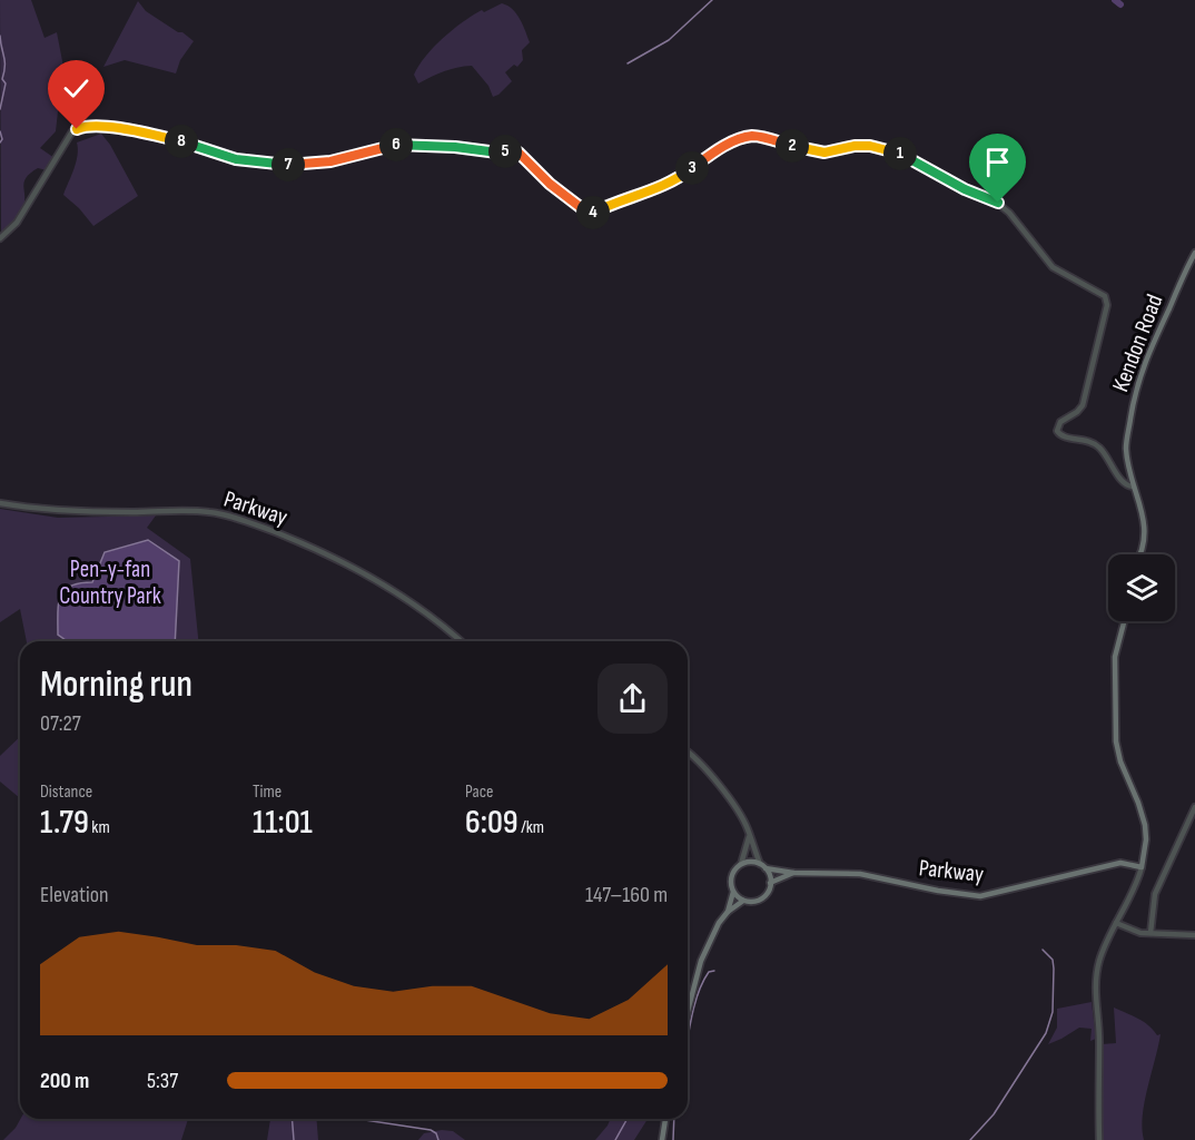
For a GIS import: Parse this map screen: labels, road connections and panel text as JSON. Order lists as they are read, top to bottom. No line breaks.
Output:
{"streets":{"main road":["Kendon Road","Parkway"]},"parks":["Pen-y-fan Country Park"],"page":{"pins":["8","6","2","5","1","7","3","4"],"heading":["Morning run","07:27"],"stats":[["Distance","1.79 km"],["Time","11:01"],["Pace","6:09 /km"]],"chart":["Elevation","147–160 m"],"list":[{"name":"200 m","note":"5:37"}]}}
